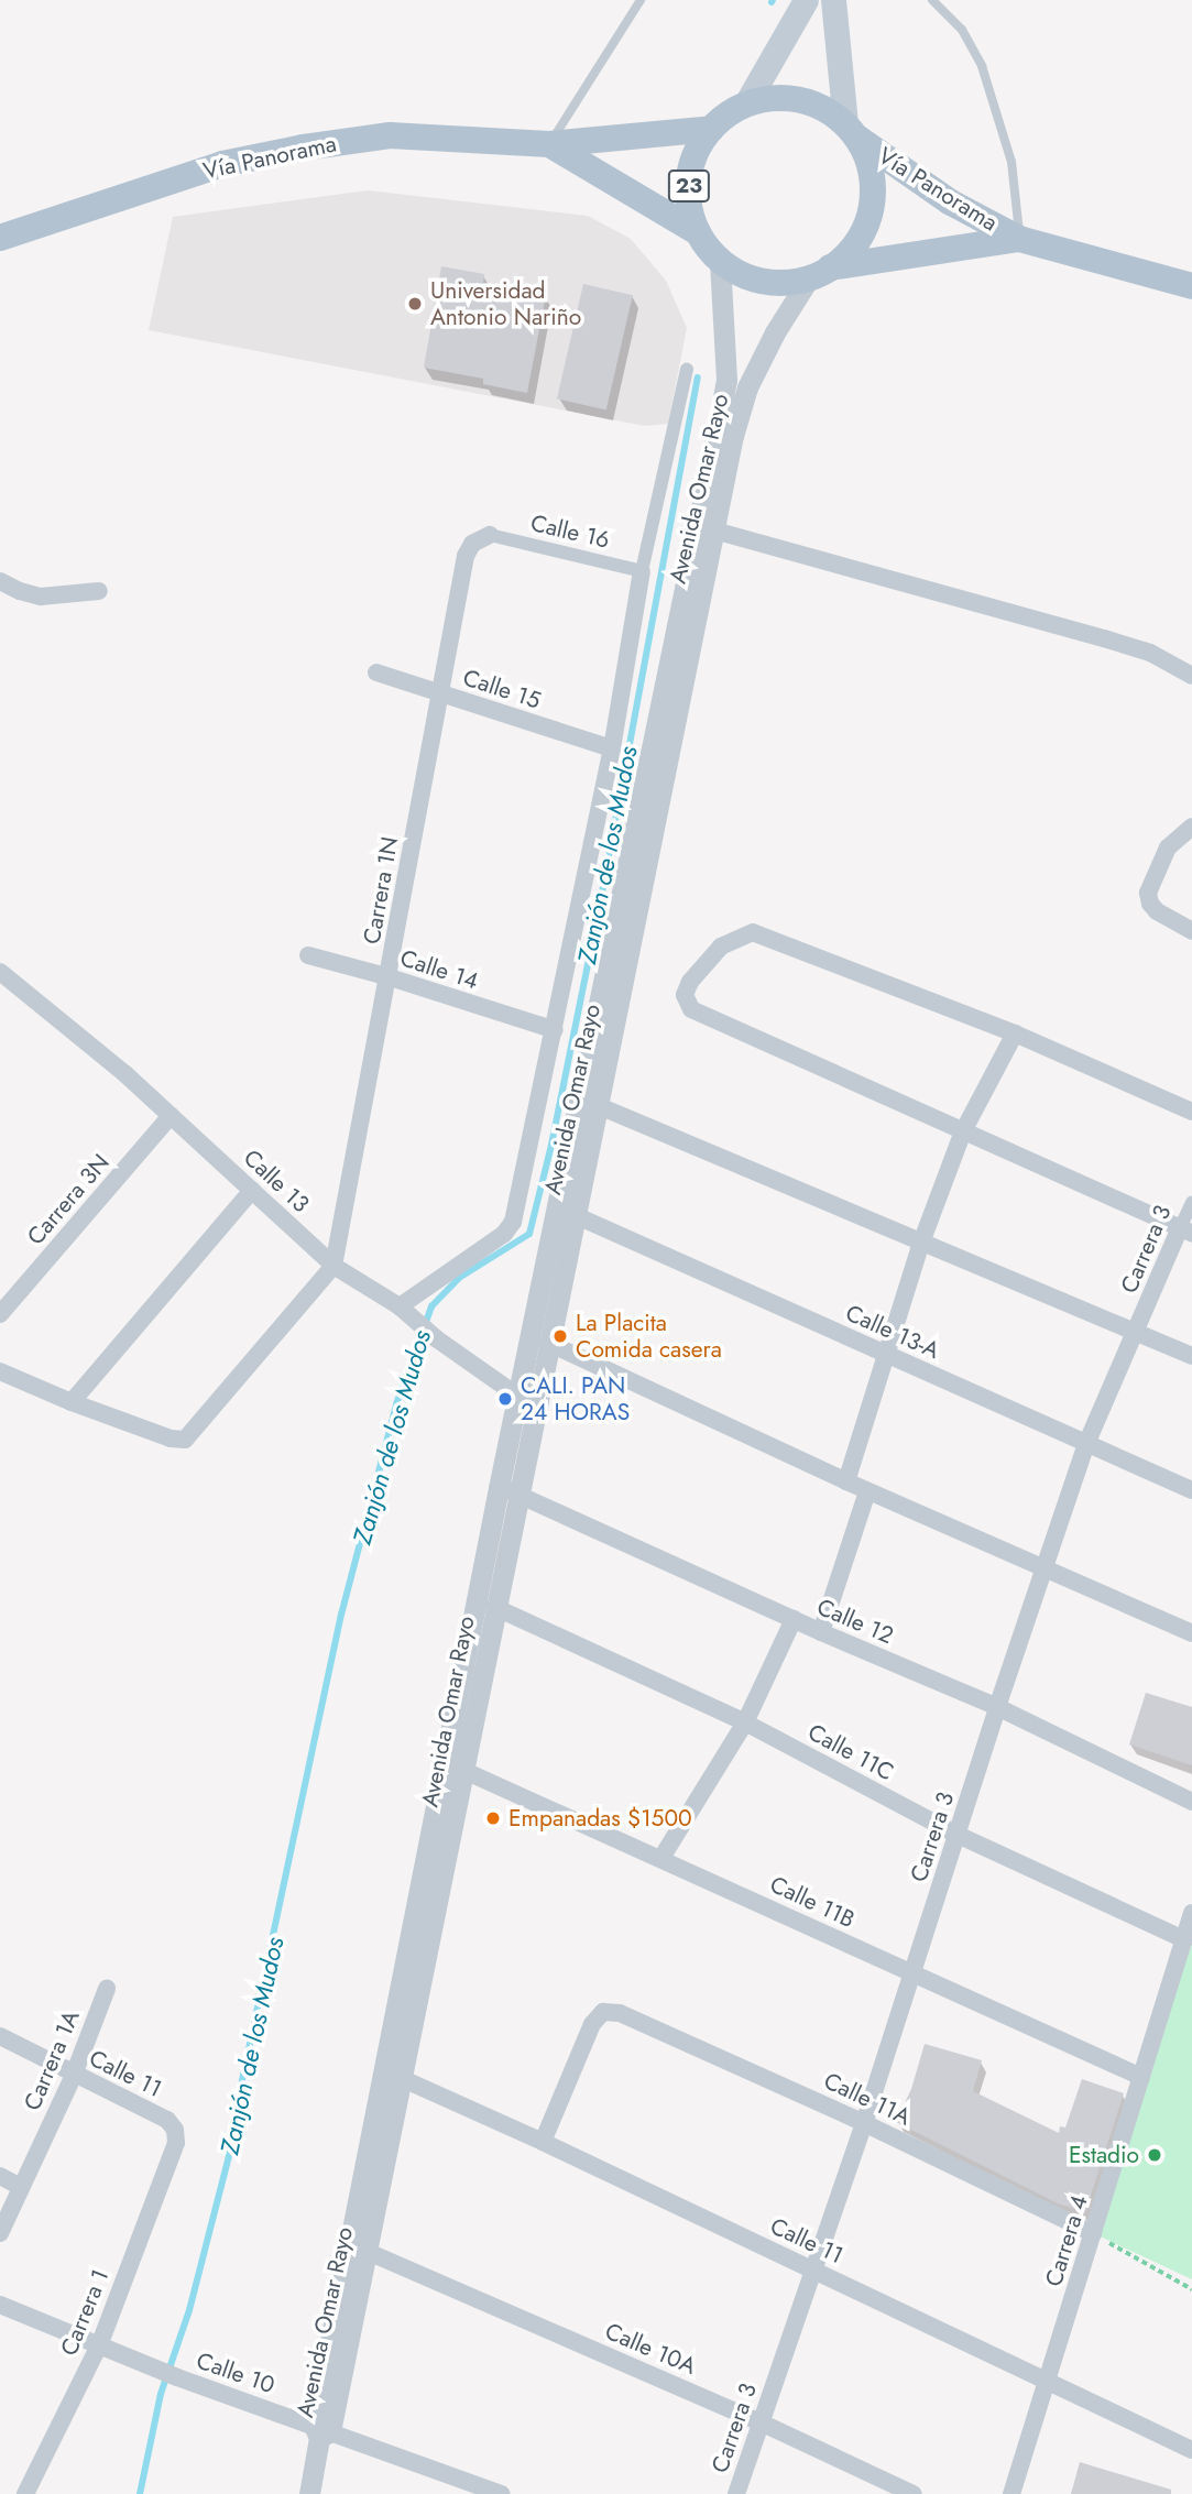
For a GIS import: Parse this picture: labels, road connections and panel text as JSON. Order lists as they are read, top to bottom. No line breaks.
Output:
{"streets":{"main road":["Vía Panorama","23"],"street":["Avenida Omar Rayo","Calle 16","Calle 15","Carrera 1N","Calle 14","Calle 13","Carrera 3N","Carrera 3","Calle 13-A","Calle 12","Calle 11C","Calle 11B","Carrera 1A","Calle 11","Calle 11A","Carrera 4","Carrera 1","Calle 10A","Calle 10"]},"crossings":[["Vía Panorama","23"],["Vía Panorama","Avenida Omar Rayo"],["23","Avenida Omar Rayo"],["Avenida Omar Rayo","Calle 13"],["Avenida Omar Rayo","Calle 13-A"],["Avenida Omar Rayo","Calle 12"],["Avenida Omar Rayo","Calle 11C"],["Avenida Omar Rayo","Calle 11B"],["Avenida Omar Rayo","Calle 11"],["Avenida Omar Rayo","Calle 10A"],["Avenida Omar Rayo","Calle 10"],["Calle 16","Carrera 1N"],["Calle 15","Carrera 1N"],["Carrera 1N","Calle 14"],["Carrera 1N","Calle 13"],["Calle 13","Carrera 3N"],["Carrera 3","Calle 13-A"],["Carrera 3","Calle 12"],["Carrera 3","Calle 11C"],["Carrera 3","Calle 11B"],["Carrera 3","Calle 11"],["Carrera 3","Calle 11A"],["Carrera 3","Calle 10A"],["Calle 11C","Carrera 4"],["Calle 11B","Carrera 4"],["Carrera 1A","Calle 11"],["Calle 11","Calle 11A"],["Calle 11","Carrera 4"],["Calle 11","Carrera 1"],["Calle 11A","Carrera 4"],["Carrera 1","Calle 10"]],"water":["Zanjón de los Mudos"],"places":["Universidad Antonio Nariño","La Placita Comida casera","CALI. PAN 24 HORAS","Empanadas $1500","Estadio"]}
